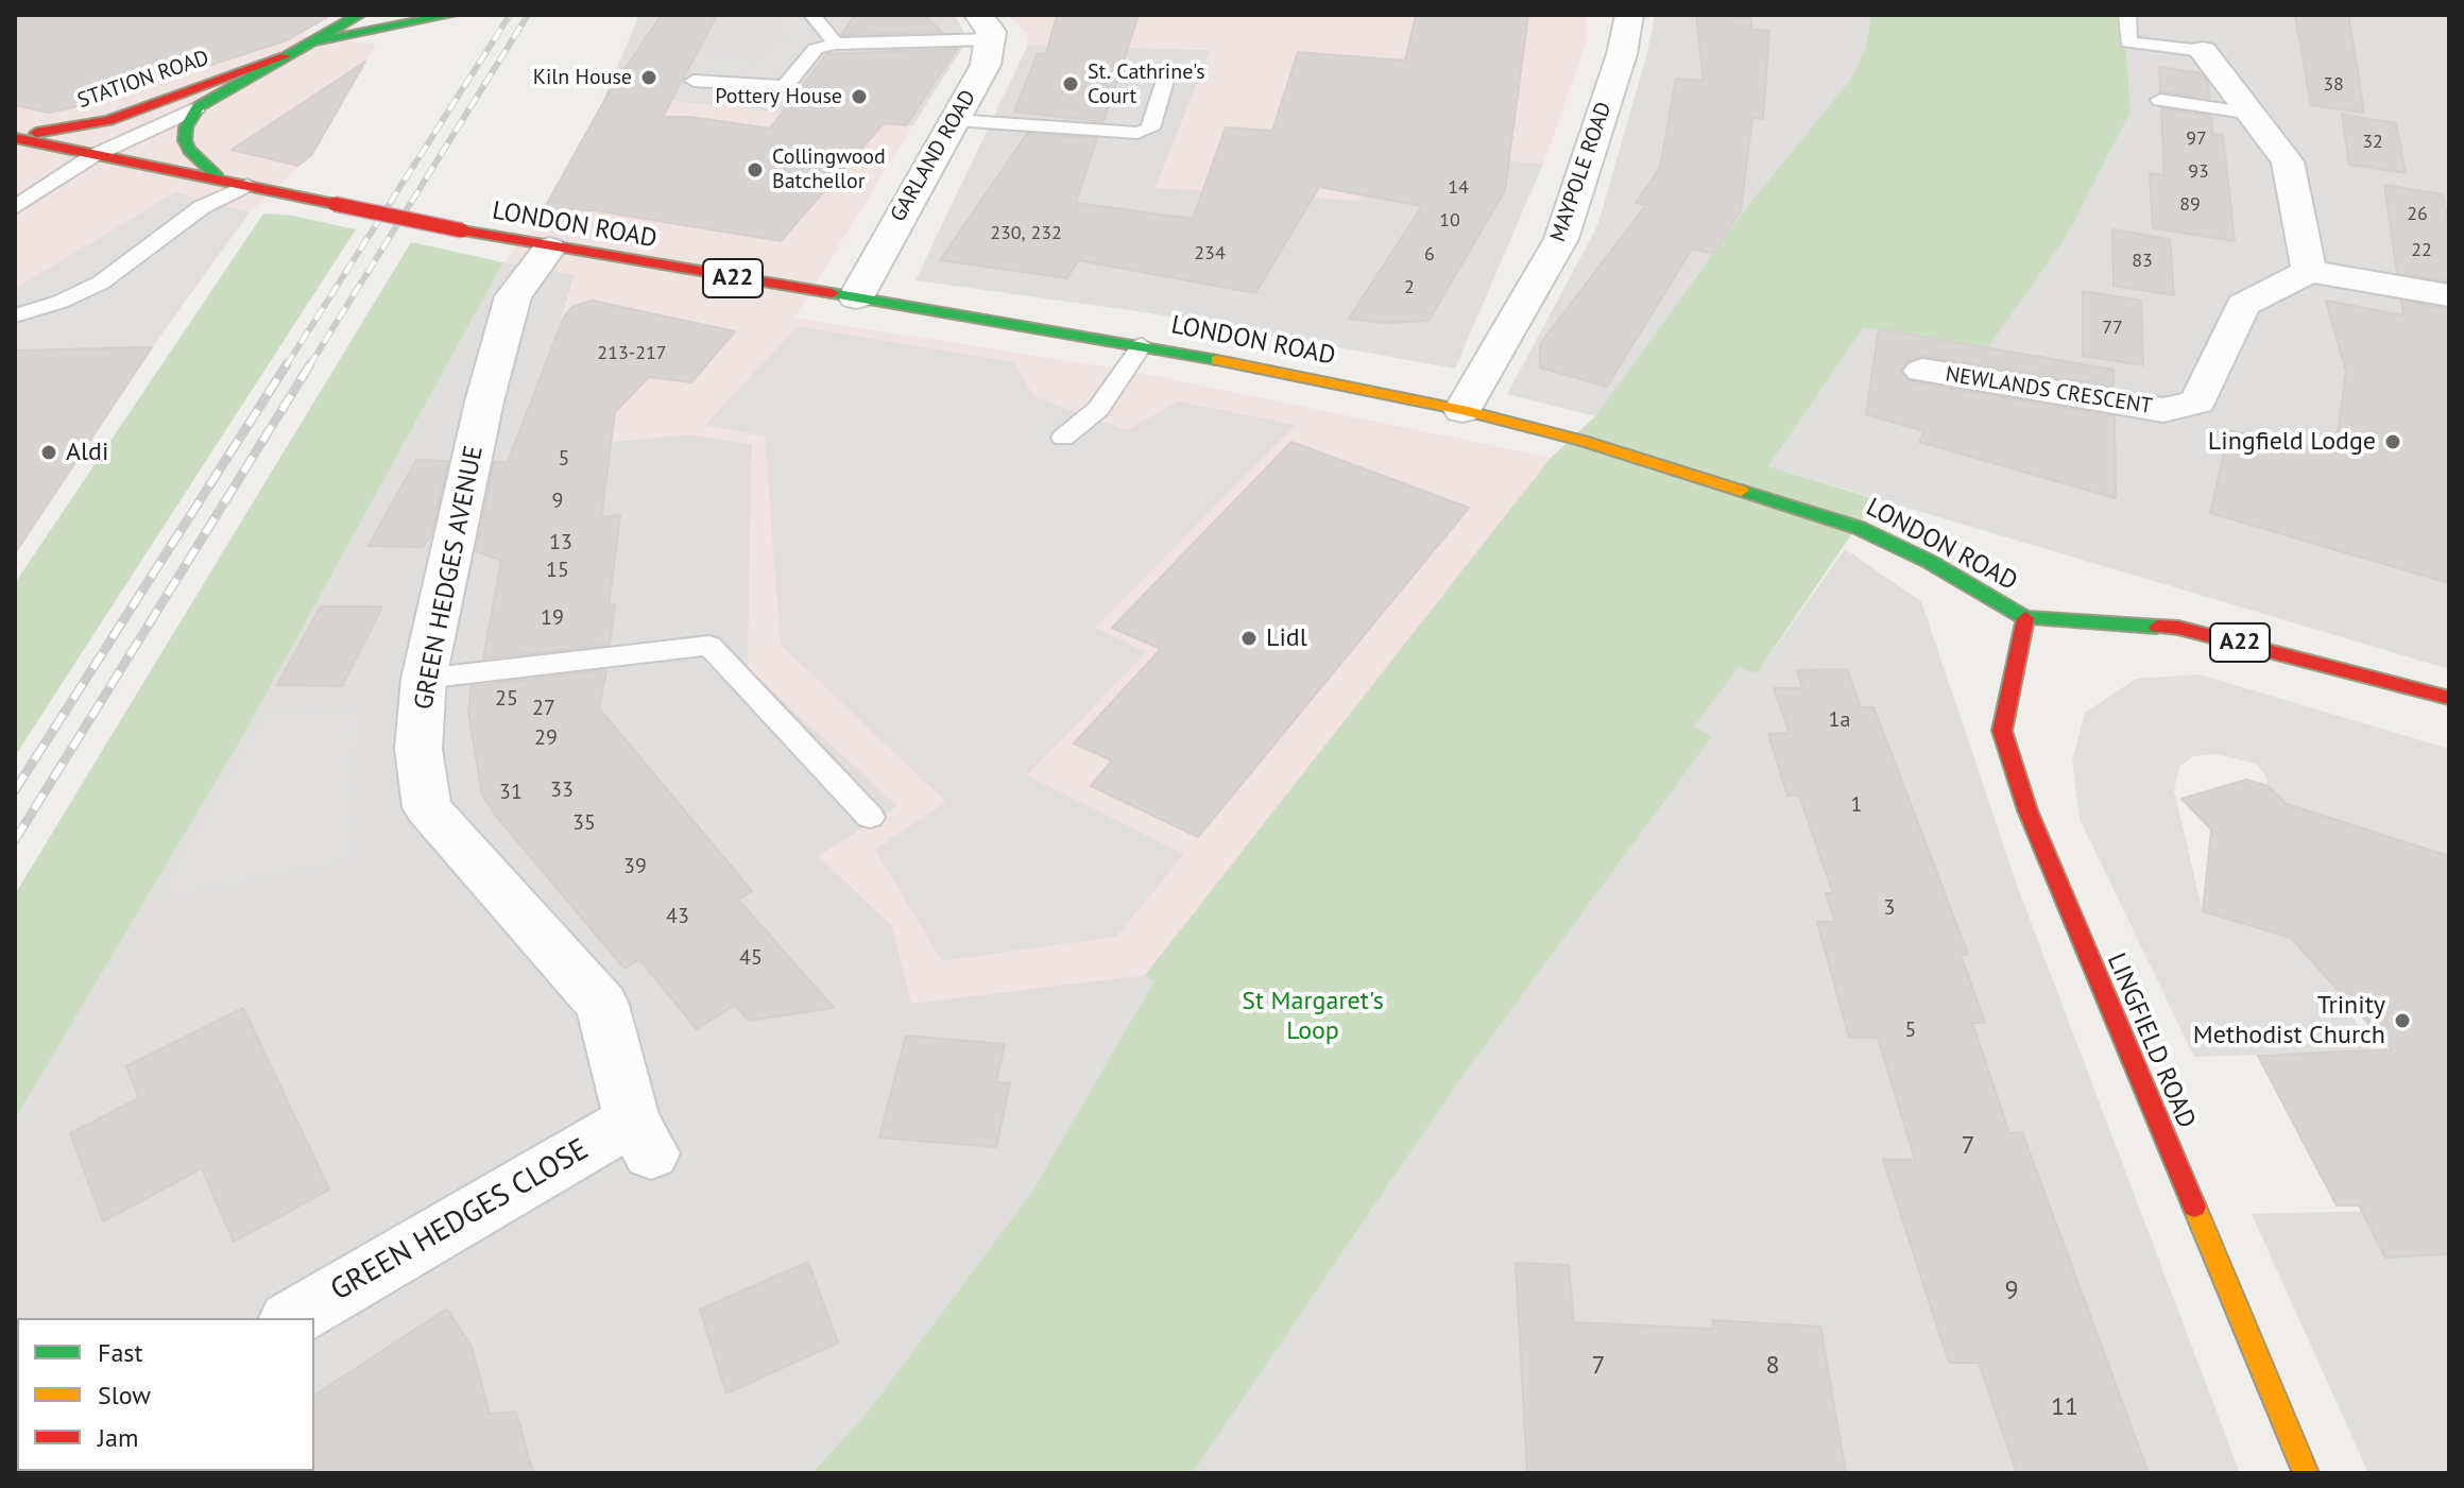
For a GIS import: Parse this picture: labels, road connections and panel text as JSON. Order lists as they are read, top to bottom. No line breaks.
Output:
{"streets":{"main road":["STATION ROAD","LONDON ROAD","A22","LINGFIELD ROAD"],"street":["GARLAND ROAD","MAYPOLE ROAD","NEWLANDS CRESCENT","GREEN HEDGES AVENUE","GREEN HEDGES CLOSE"]},"crossings":[["STATION ROAD","LONDON ROAD"],["GARLAND ROAD","LONDON ROAD"],["MAYPOLE ROAD","LONDON ROAD"],["LONDON ROAD","GREEN HEDGES AVENUE"],["LONDON ROAD","LINGFIELD ROAD"],["GREEN HEDGES AVENUE","GREEN HEDGES CLOSE"]],"parks":["St Margaret's Loop"],"places":["Kiln House","St. Cathrine's Court","Pottery House","Collingwood Batchellor","Lingfield Lodge","Aldi","Lidl","Trinity Methodist Church"],"house_numbers":["38","97","32","93","14","89","26","10","230, 232","22","234","6","83","2","77","213-217","5","9","13","15","19","25","27","1a","29","33","31","1","35","39","3","43","45","5","7","9","7","8","11"],"legend":["Fast","Slow","Jam"]}
